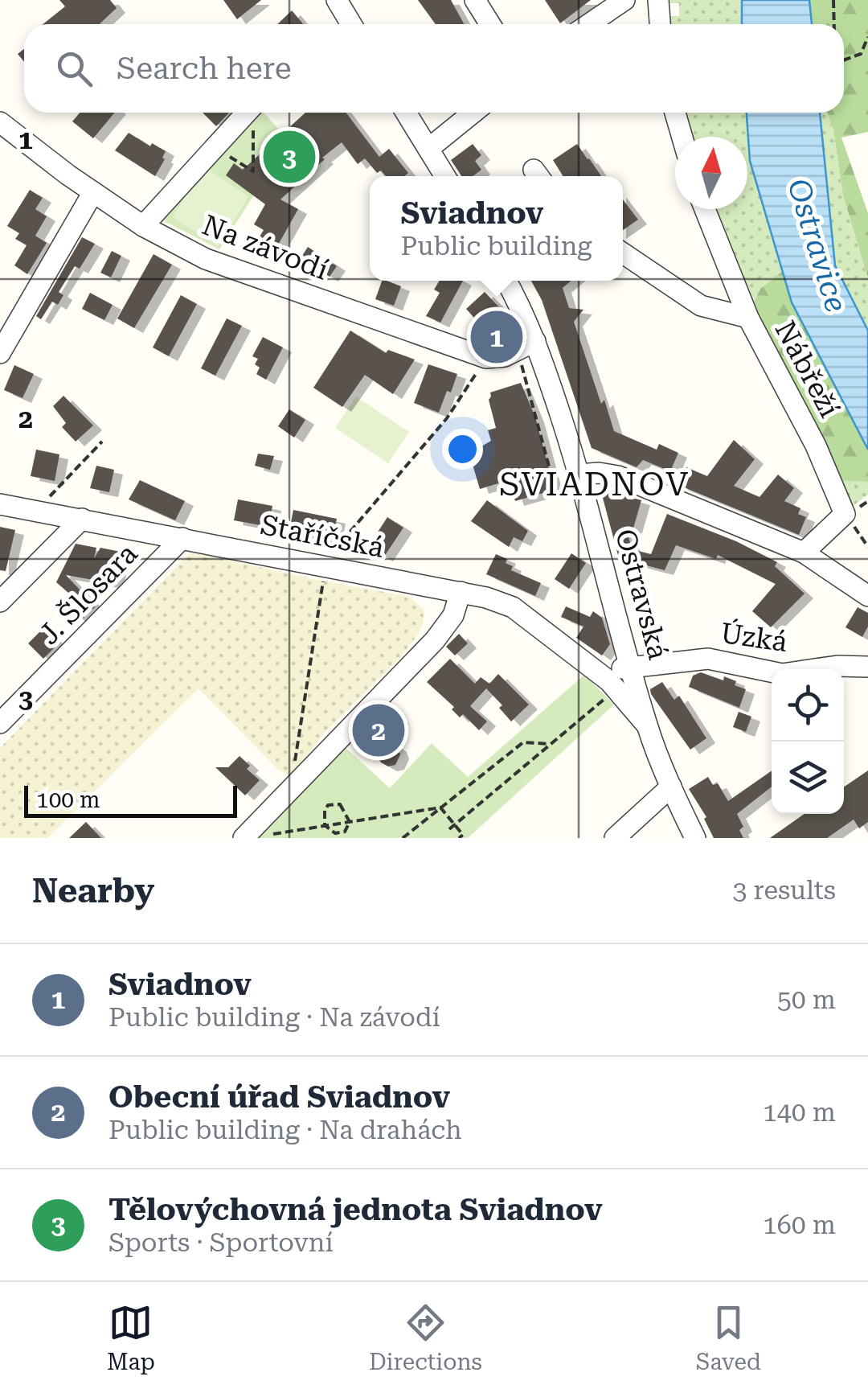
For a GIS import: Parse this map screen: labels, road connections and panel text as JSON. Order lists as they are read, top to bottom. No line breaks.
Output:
{"streets":{"street":["Na závodí","Nábřeží","Staříčská","J. Šlosara","Ostravská","Úzká"]},"crossings":[["Staříčská","J. Šlosara"],["Staříčská","Ostravská"],["Ostravská","Úzká"]],"districts":["SVIADNOV"],"water":["Ostravice"],"scale_bar":"100 m","north":"top","page":{"search":"Search here","pins":["3","1","2"],"popup":["Sviadnov","Public building"],"scale":"100 m","heading":["Nearby","3 results"],"list":[{"mark":"1","name":"Sviadnov","note":"Public building · Na závodí","value":"50 m"},{"mark":"2","name":"Obecní úřad Sviadnov","note":"Public building · Na drahách","value":"140 m"},{"mark":"3","name":"Tělovýchovná jednota Sviadnov","note":"Sports · Sportovní","value":"160 m"}],"nav":["Map","Directions","Saved"]},"grid":{"rows":["1","2","3"]}}
